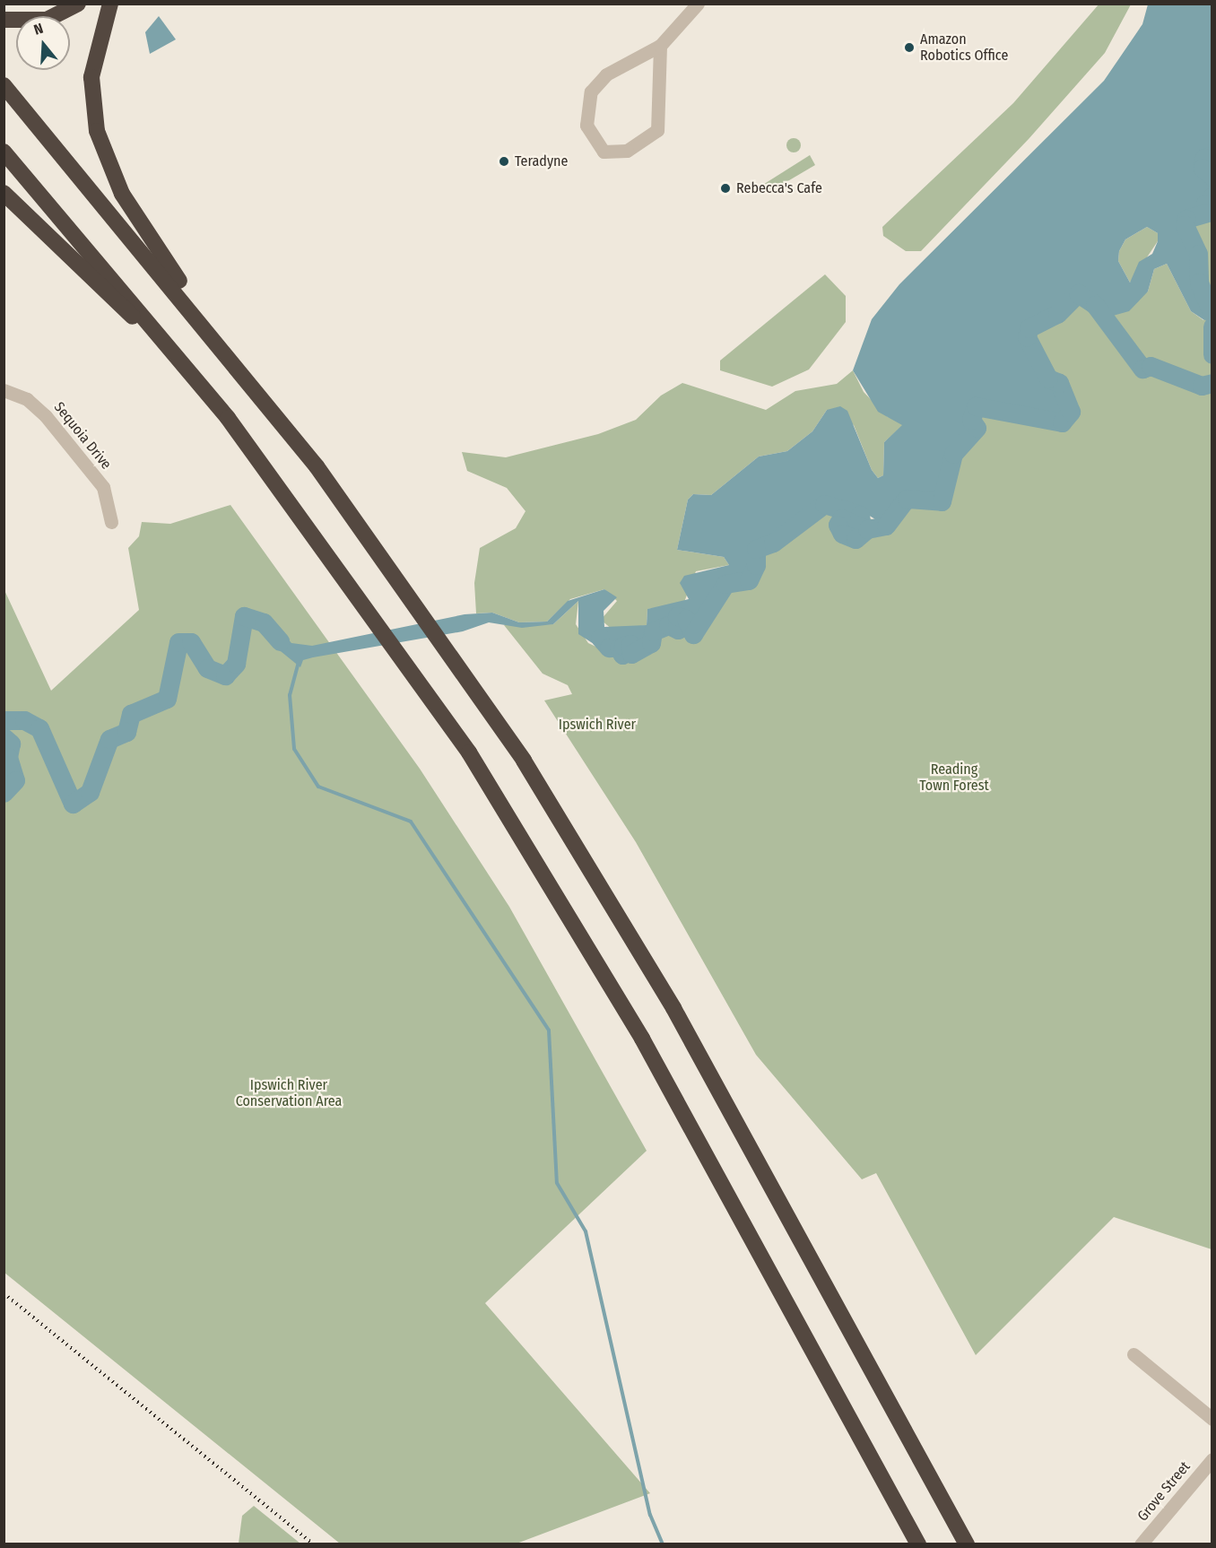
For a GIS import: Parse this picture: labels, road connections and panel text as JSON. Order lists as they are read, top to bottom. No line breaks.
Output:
{"streets":{"street":["Sequoia Drive","Grove Street"]},"parks":["Ipswich River","Reading Town Forest","Ipswich River Conservation Area"],"places":["Amazon Robotics Office","Teradyne","Rebecca's Cafe"],"north":"top"}
